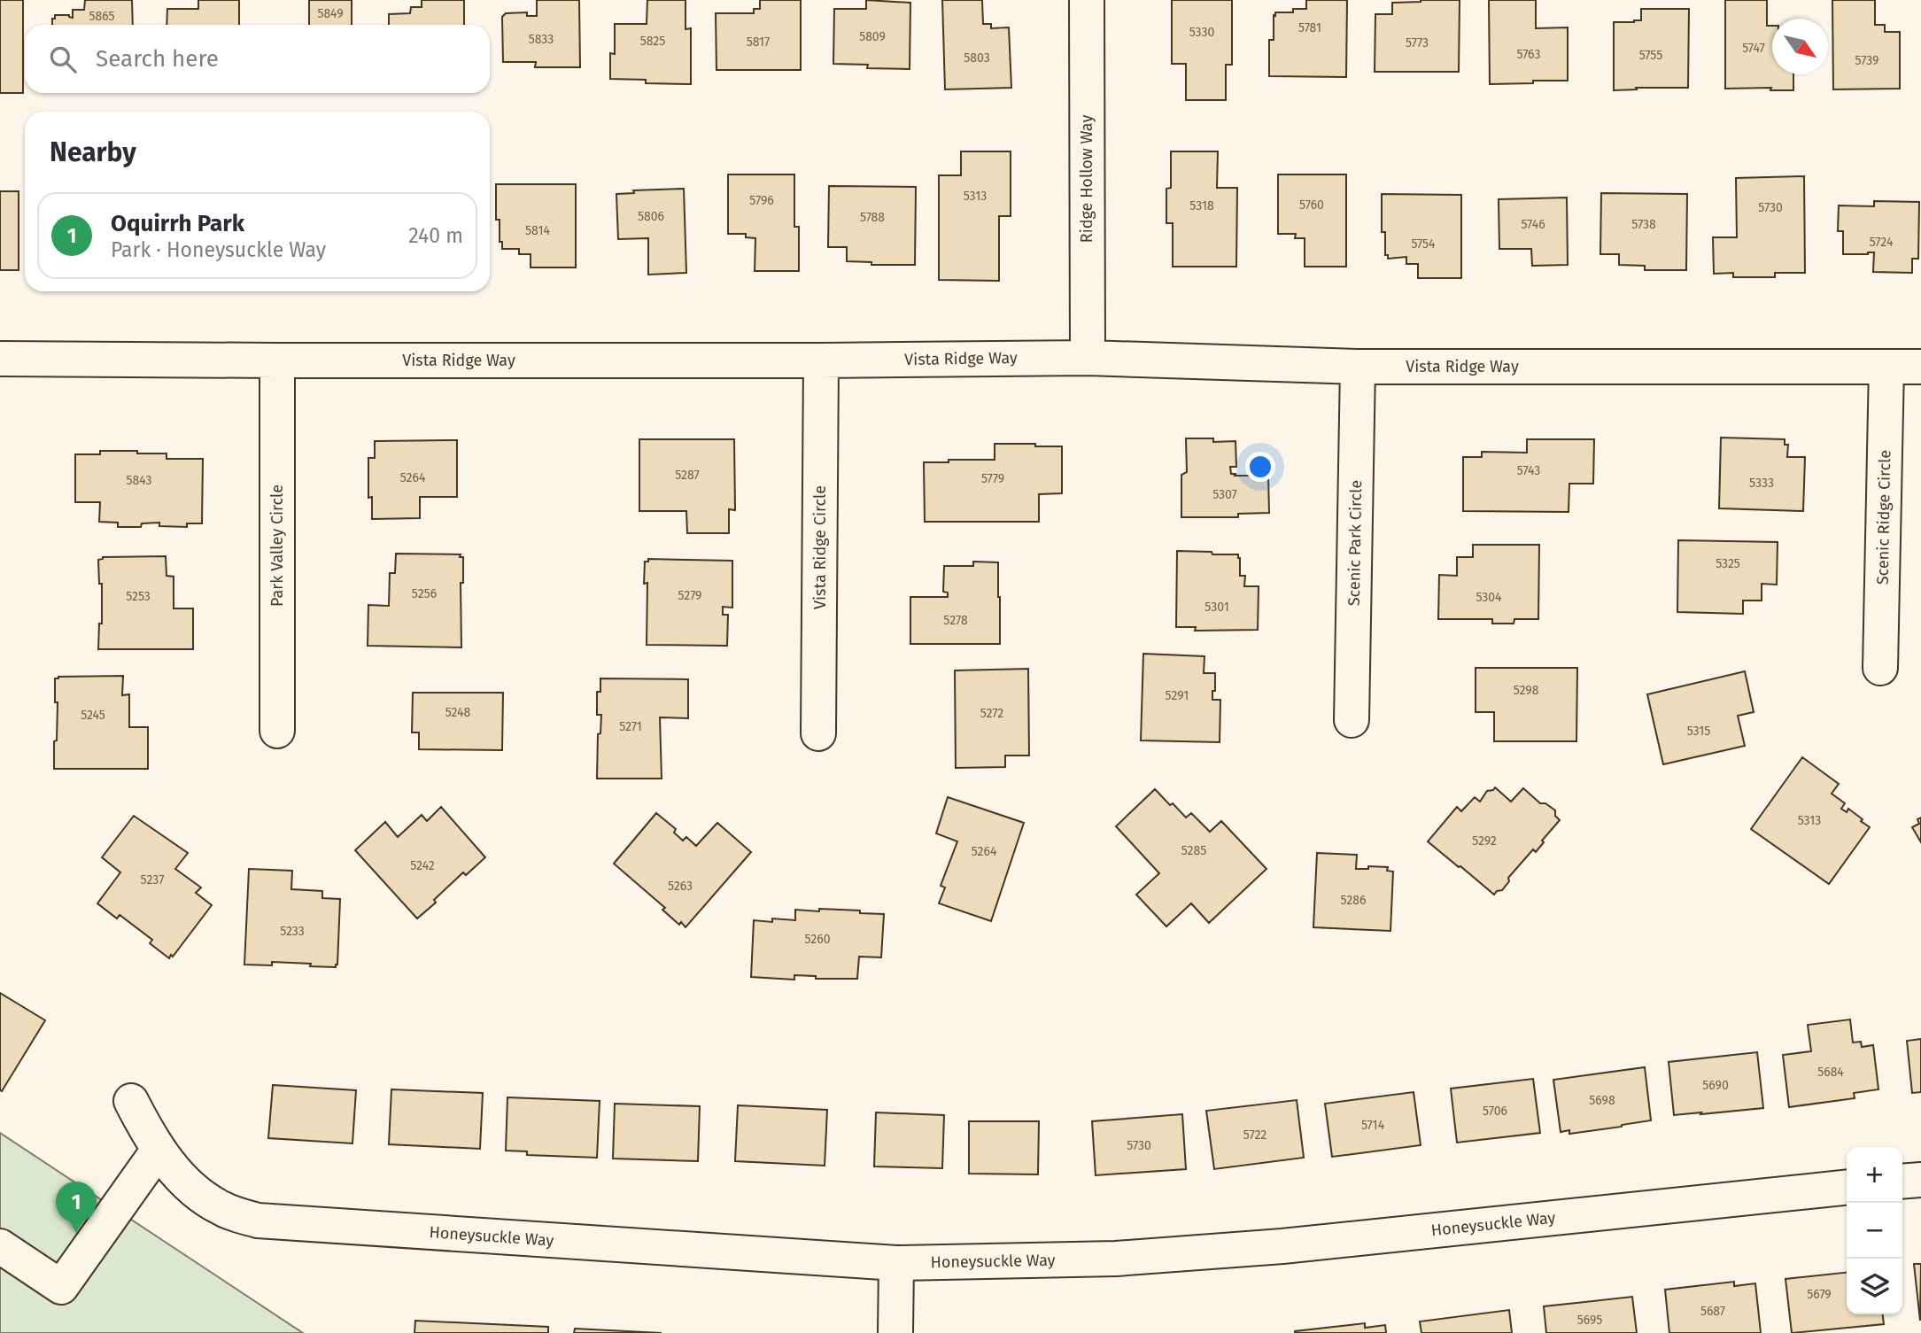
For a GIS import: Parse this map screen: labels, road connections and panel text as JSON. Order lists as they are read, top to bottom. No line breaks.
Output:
{"streets":{"street":["Ridge Hollow Way","Vista Ridge Way","Scenic Ridge Circle","Scenic Park Circle","Park Valley Circle","Vista Ridge Circle","Honeysuckle Way"]},"crossings":[["Ridge Hollow Way","Vista Ridge Way"],["Vista Ridge Way","Scenic Ridge Circle"],["Vista Ridge Way","Scenic Park Circle"],["Vista Ridge Way","Park Valley Circle"],["Vista Ridge Way","Vista Ridge Circle"]],"house_numbers":["5849","5865","5781","5330","5809","5833","5825","5817","5773","5747","5763","5755","5803","5739","5313","5796","5760","5318","5730","5806","5788","5746","5738","5814","5724","5754","5743","5287","5264","5779","5843","5333","5307","5325","5256","5279","5253","5304","5301","5278","5298","5291","5248","5272","5245","5271","5315","5313","5292","5285","5264","5242","5237","5263","5286","5233","5260","5684","5690","5698","5706","5714","5722","5730","5679","5687","5695"],"north":"bottom right","page":{"search":"Search here","heading":"Nearby","list":[{"mark":"1","name":"Oquirrh Park","note":"Park · Honeysuckle Way","value":"240 m"}],"map_buttons":["+","−"],"pins":"1"}}
